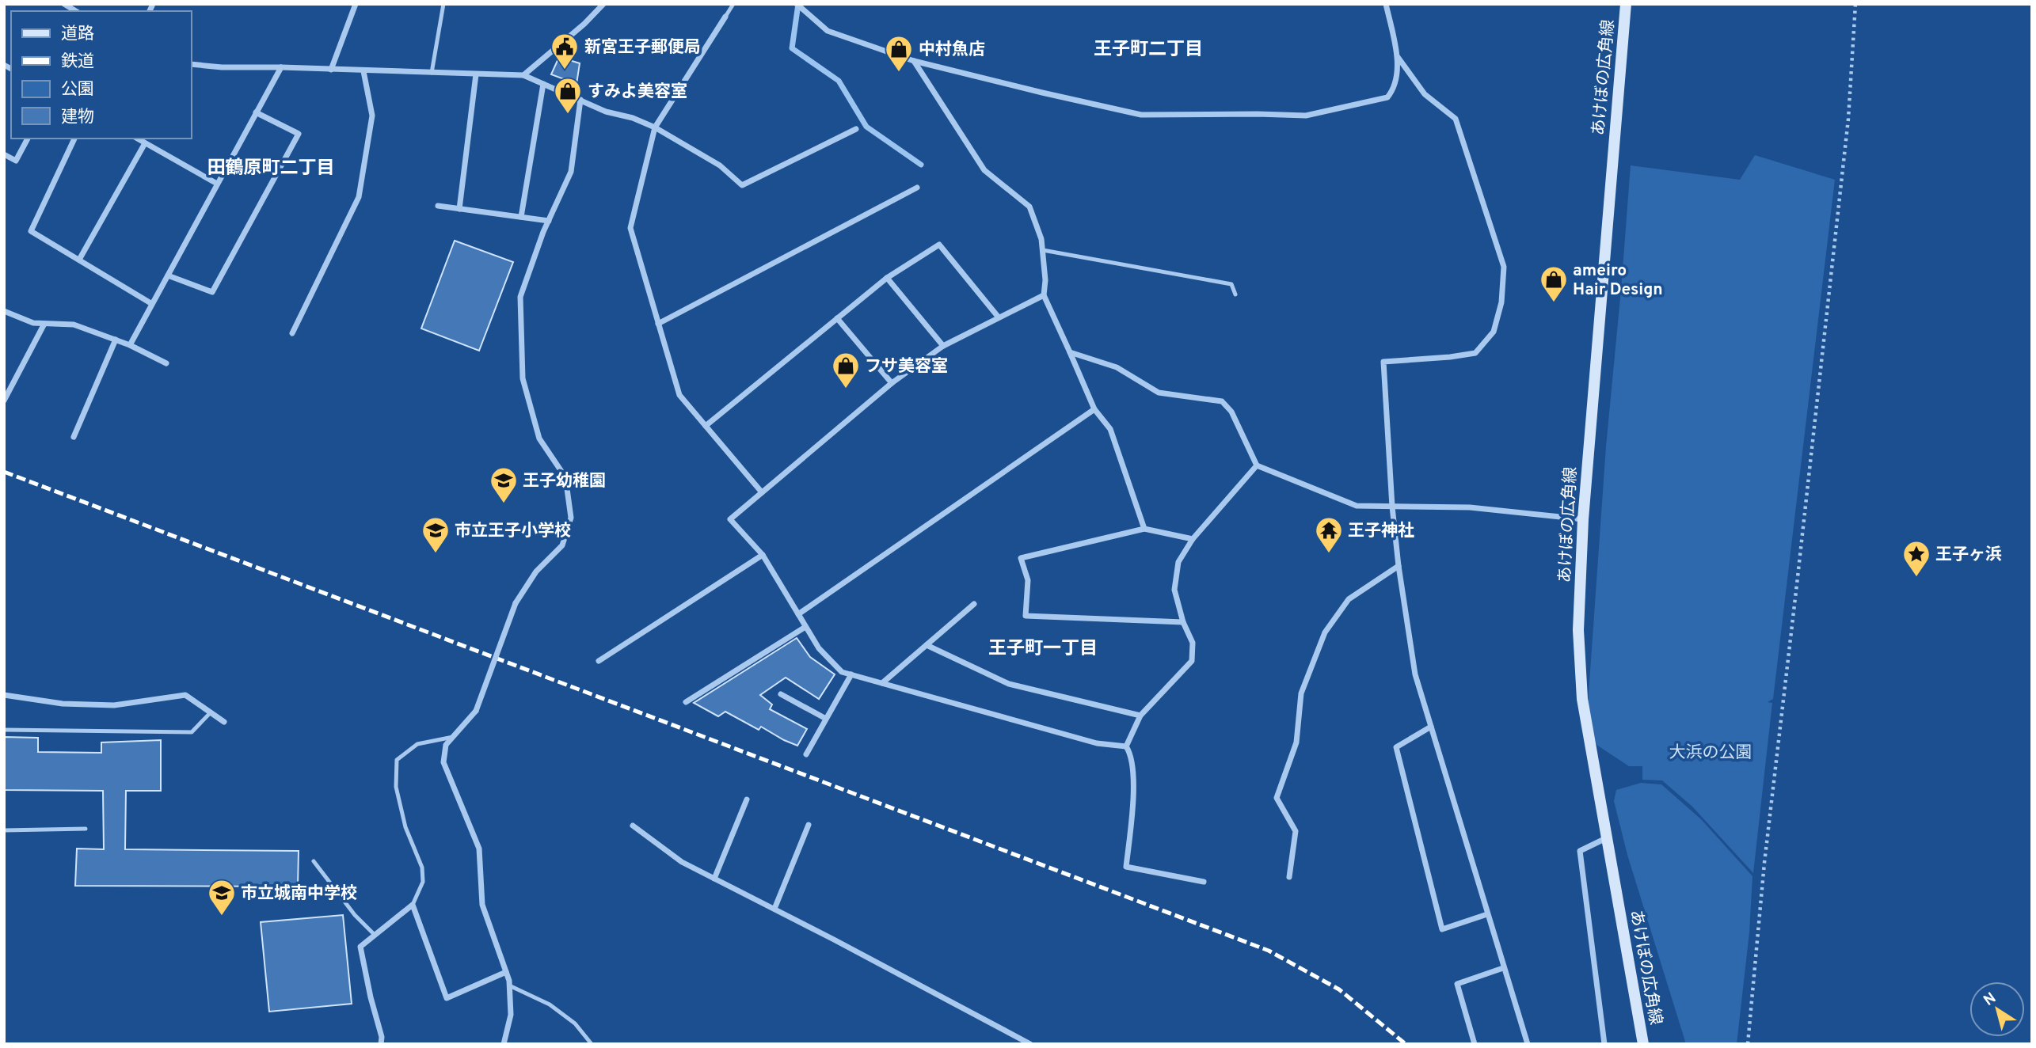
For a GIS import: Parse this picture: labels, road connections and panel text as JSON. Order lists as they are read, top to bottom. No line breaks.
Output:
{"streets":{"main road":["あけぼの広角線"]},"districts":["王子町二丁目","田鶴原町二丁目","王子町一丁目"],"parks":["大浜の公園"],"places":{"public building":["新宮王子郵便局"],"shop":["中村魚店","すみよ美容室","ameiro Hair Design","フサ美容室"],"school or university":["王子幼稚園","市立王子小学校","市立城南中学校"],"temple":["王子神社"],"place":["王子ヶ浜"]},"legend":["道路","鉄道","公園","建物"],"north":"top left"}
